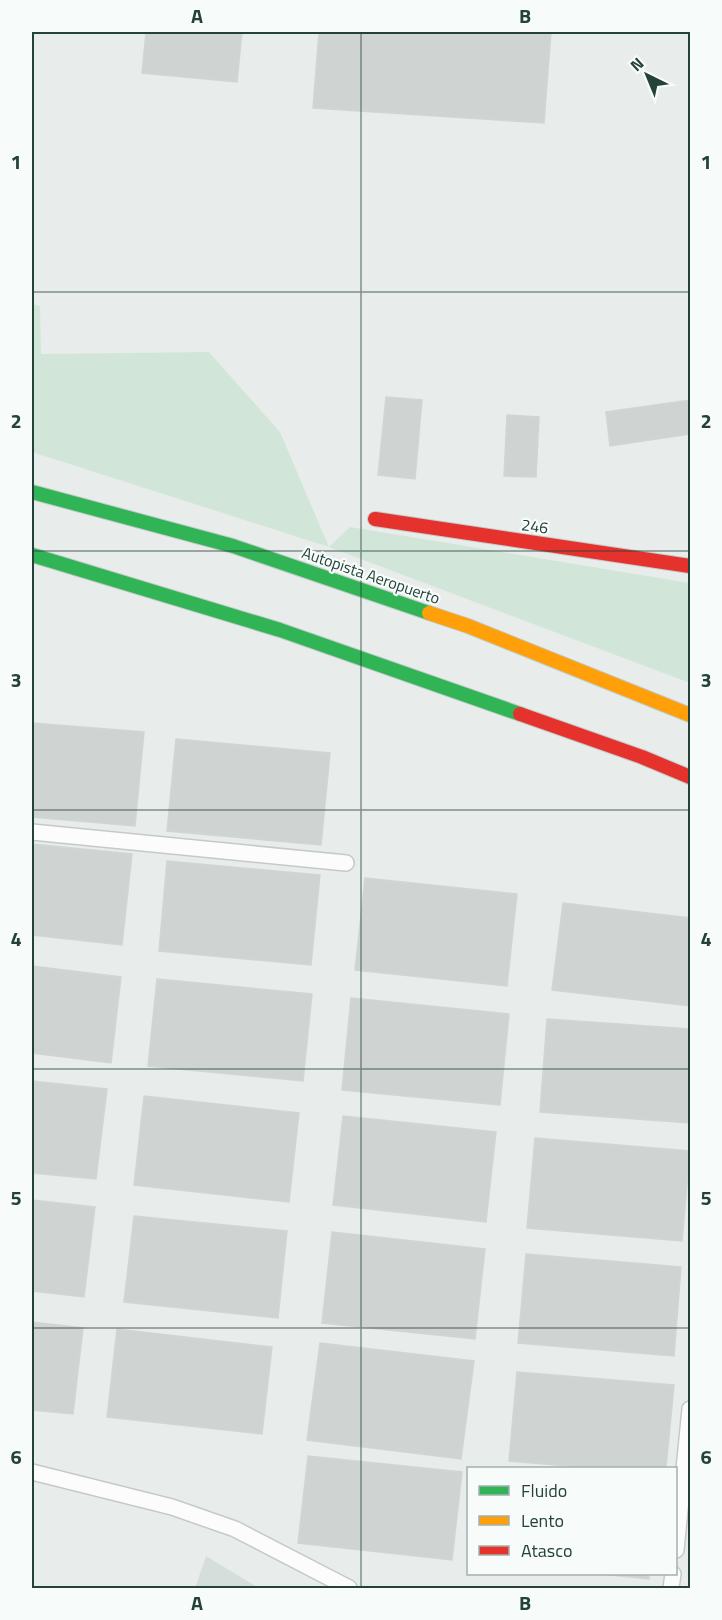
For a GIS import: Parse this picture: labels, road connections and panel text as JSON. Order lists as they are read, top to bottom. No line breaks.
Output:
{"streets":{"main road":["246","Autopista Aeropuerto"]},"legend":["Fluido","Lento","Atasco"],"north":"top left","grid":{"columns":["A","B"],"rows":["1","2","3","4","5","6"]}}
